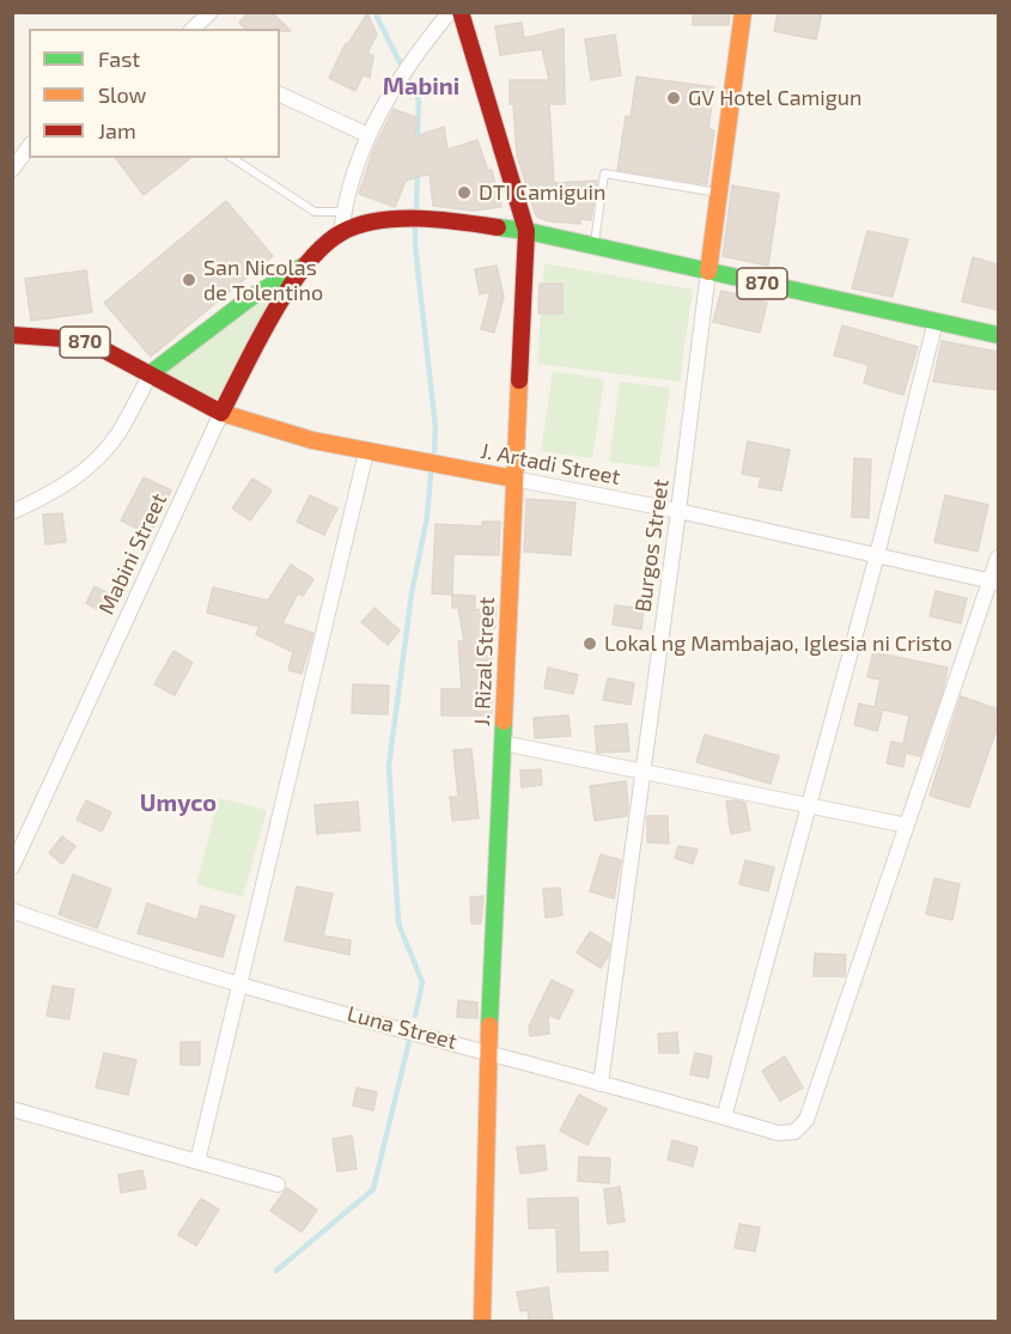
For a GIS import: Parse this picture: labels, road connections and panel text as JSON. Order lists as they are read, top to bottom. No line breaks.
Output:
{"streets":{"main road":["870","J. Artadi Street","Burgos Street","Mabini Street","J. Rizal Street"],"street":["Luna Street"]},"crossings":[["870","J. Artadi Street"],["870","Burgos Street"],["870","Mabini Street"],["870","J. Rizal Street"],["J. Artadi Street","Burgos Street"],["J. Artadi Street","Mabini Street"],["J. Artadi Street","J. Rizal Street"],["Burgos Street","Luna Street"],["J. Rizal Street","Luna Street"]],"districts":["Mabini","Umyco"],"places":["GV Hotel Camigun","DTI Camiguin","San Nicolas de Tolentino","Lokal ng Mambajao, Iglesia ni Cristo"],"legend":["Fast","Slow","Jam"]}
